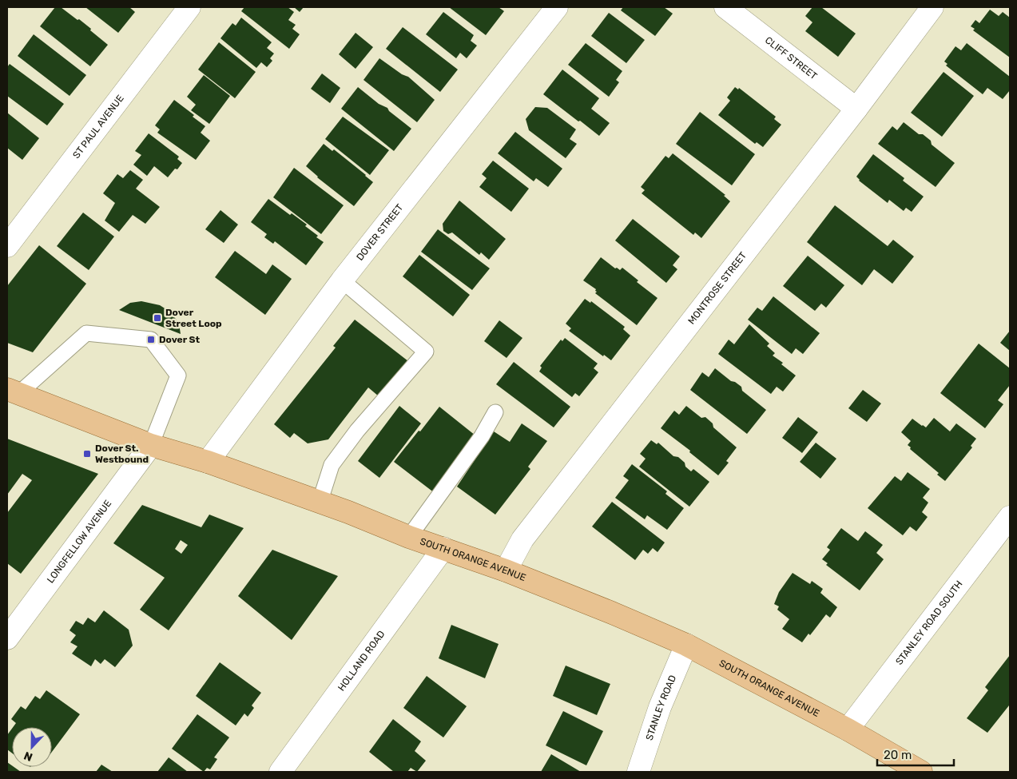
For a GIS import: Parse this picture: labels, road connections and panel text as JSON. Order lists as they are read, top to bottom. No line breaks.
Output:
{"streets":{"main road":["SOUTH ORANGE AVENUE"],"street":["CLIFF STREET","ST PAUL AVENUE","DOVER STREET","MONTROSE STREET","LONGFELLOW AVENUE","STANLEY ROAD SOUTH","HOLLAND ROAD","STANLEY ROAD"]},"crossings":[["CLIFF STREET","MONTROSE STREET"],["DOVER STREET","SOUTH ORANGE AVENUE"],["MONTROSE STREET","SOUTH ORANGE AVENUE"],["LONGFELLOW AVENUE","SOUTH ORANGE AVENUE"],["SOUTH ORANGE AVENUE","STANLEY ROAD SOUTH"],["SOUTH ORANGE AVENUE","HOLLAND ROAD"],["SOUTH ORANGE AVENUE","STANLEY ROAD"]],"places":{"transit":["Dover Street Loop","Dover St","Dover St. Westbound"]},"scale_bar":"20 m","north":"bottom"}
